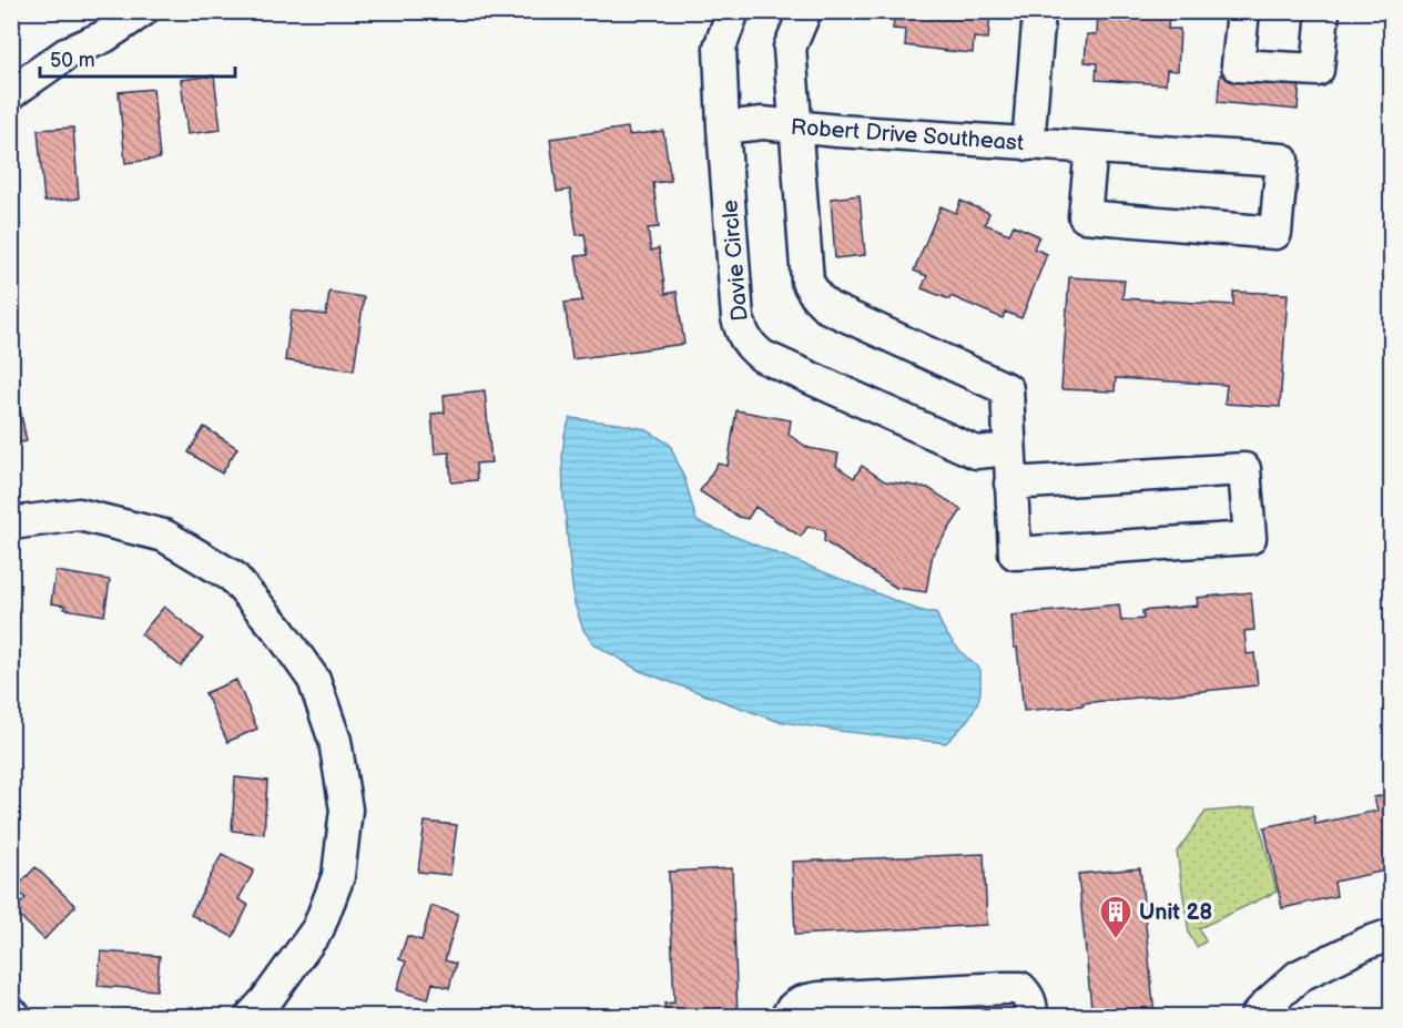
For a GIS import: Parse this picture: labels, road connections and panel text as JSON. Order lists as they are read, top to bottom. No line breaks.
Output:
{"streets":{"street":["Robert Drive Southeast","Davie Circle"]},"crossings":[["Robert Drive Southeast","Davie Circle"]],"places":{"building":["Unit 28"]},"scale_bar":"50 m"}
